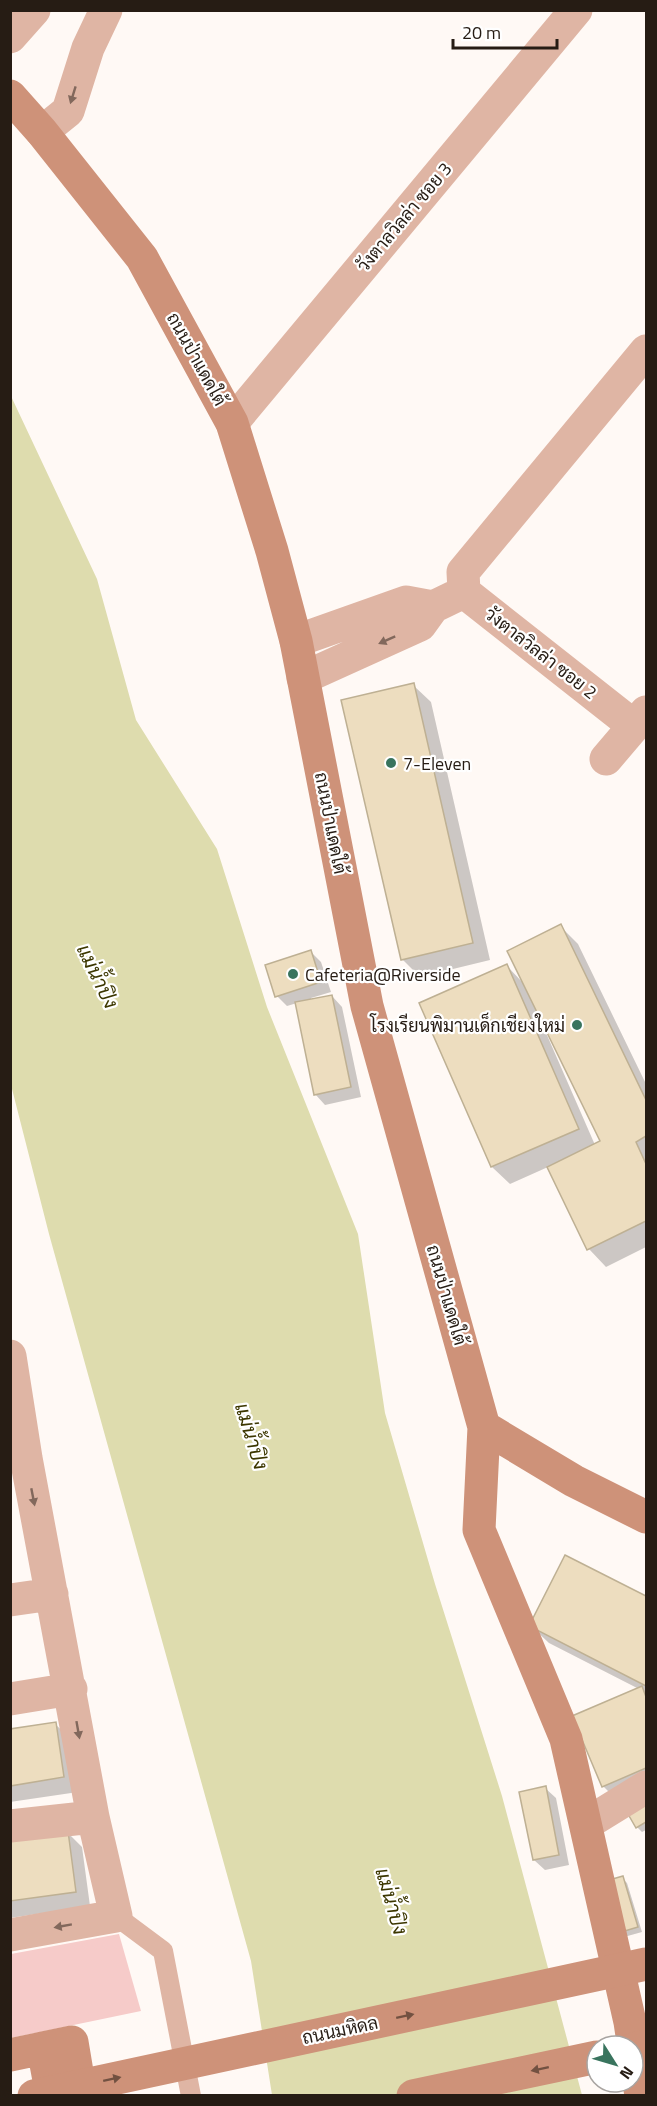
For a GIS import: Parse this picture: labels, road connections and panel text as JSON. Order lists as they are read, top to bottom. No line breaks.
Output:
{"streets":{"street":["วังตาลวิลล่า ซอย 3","ถนนป่าแดดใต้","วังตาลวิลล่า ซอย 2","ถนนมหิดล"]},"crossings":[["วังตาลวิลล่า ซอย 3","ถนนป่าแดดใต้"]],"water":["แม่น้ำปิง"],"places":["7-Eleven","Cafeteria@Riverside","โรงเรียนพิมานเด็กเชียงใหม่"],"scale_bar":"20 m","north":"bottom right"}
